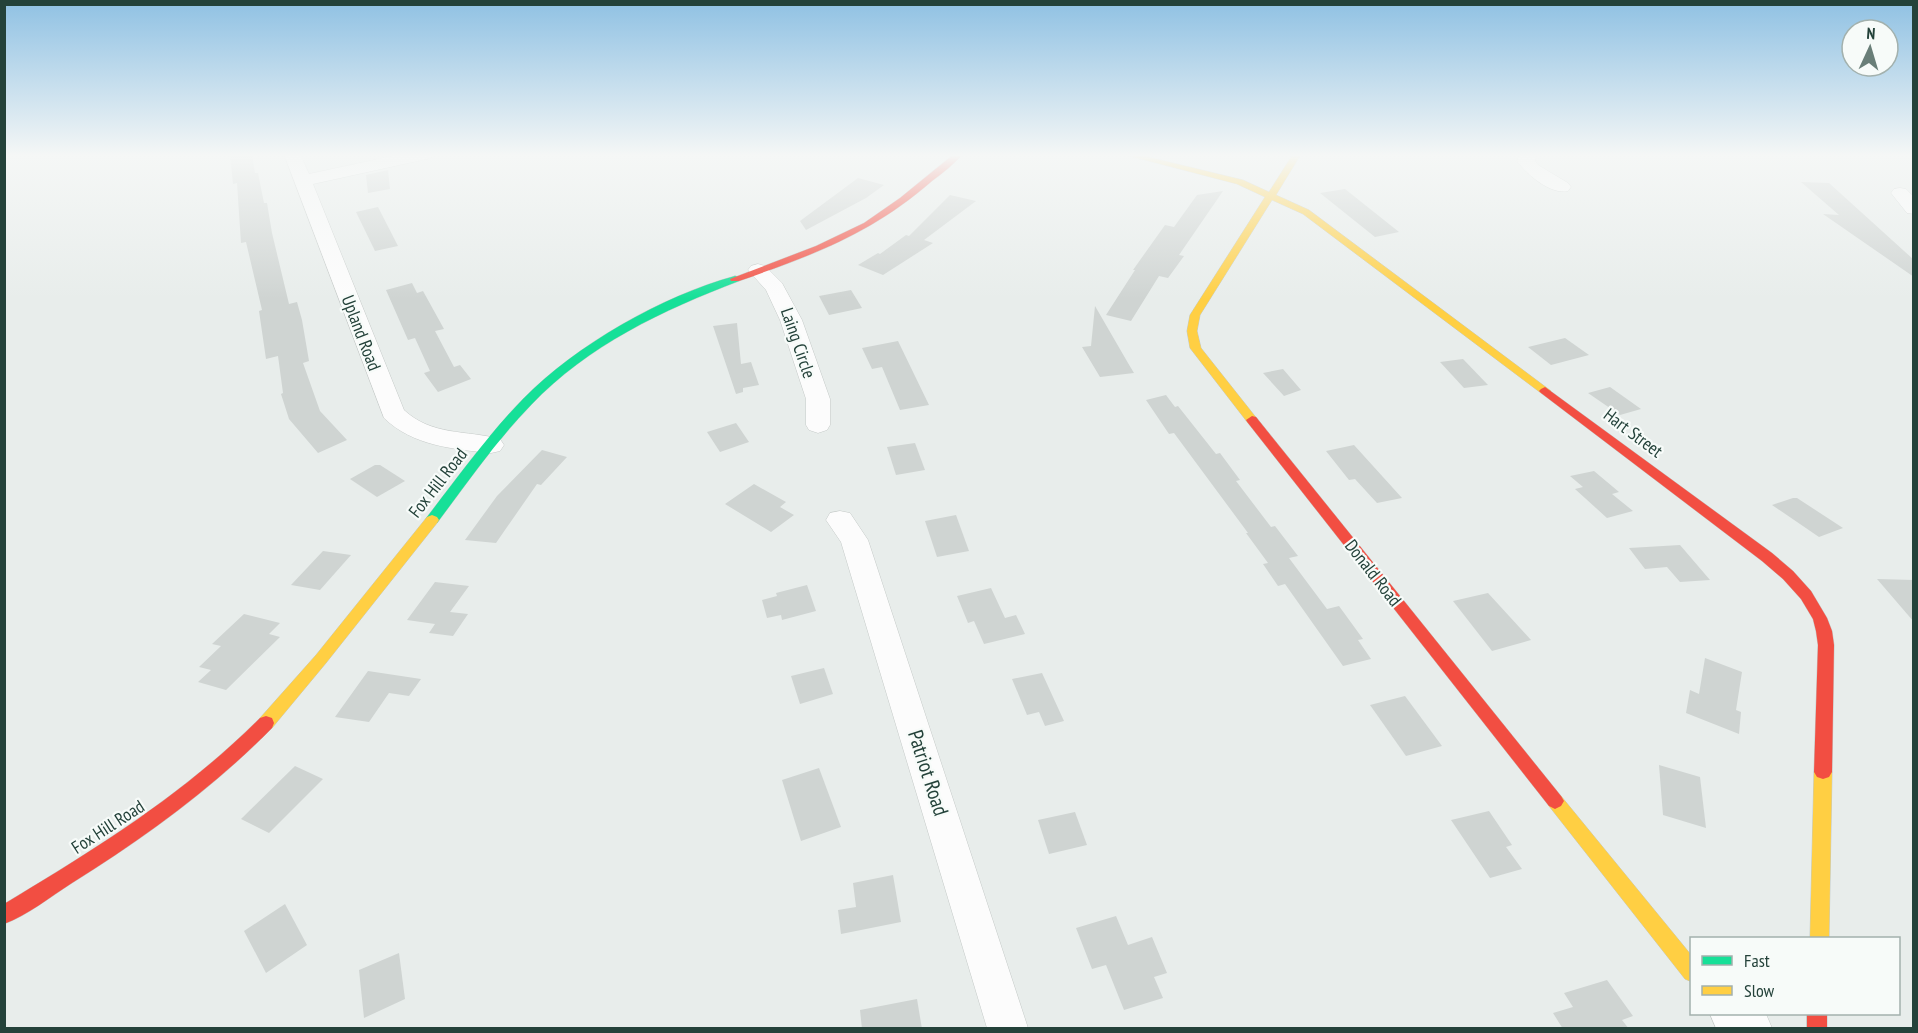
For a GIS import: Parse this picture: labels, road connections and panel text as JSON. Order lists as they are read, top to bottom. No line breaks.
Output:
{"streets":{"street":["Upland Road","Laing Circle","Hart Street","Fox Hill Road","Donald Road","Patriot Road"]},"crossings":[["Upland Road","Fox Hill Road"],["Laing Circle","Fox Hill Road"]],"legend":["Fast","Slow"],"north":"top"}
